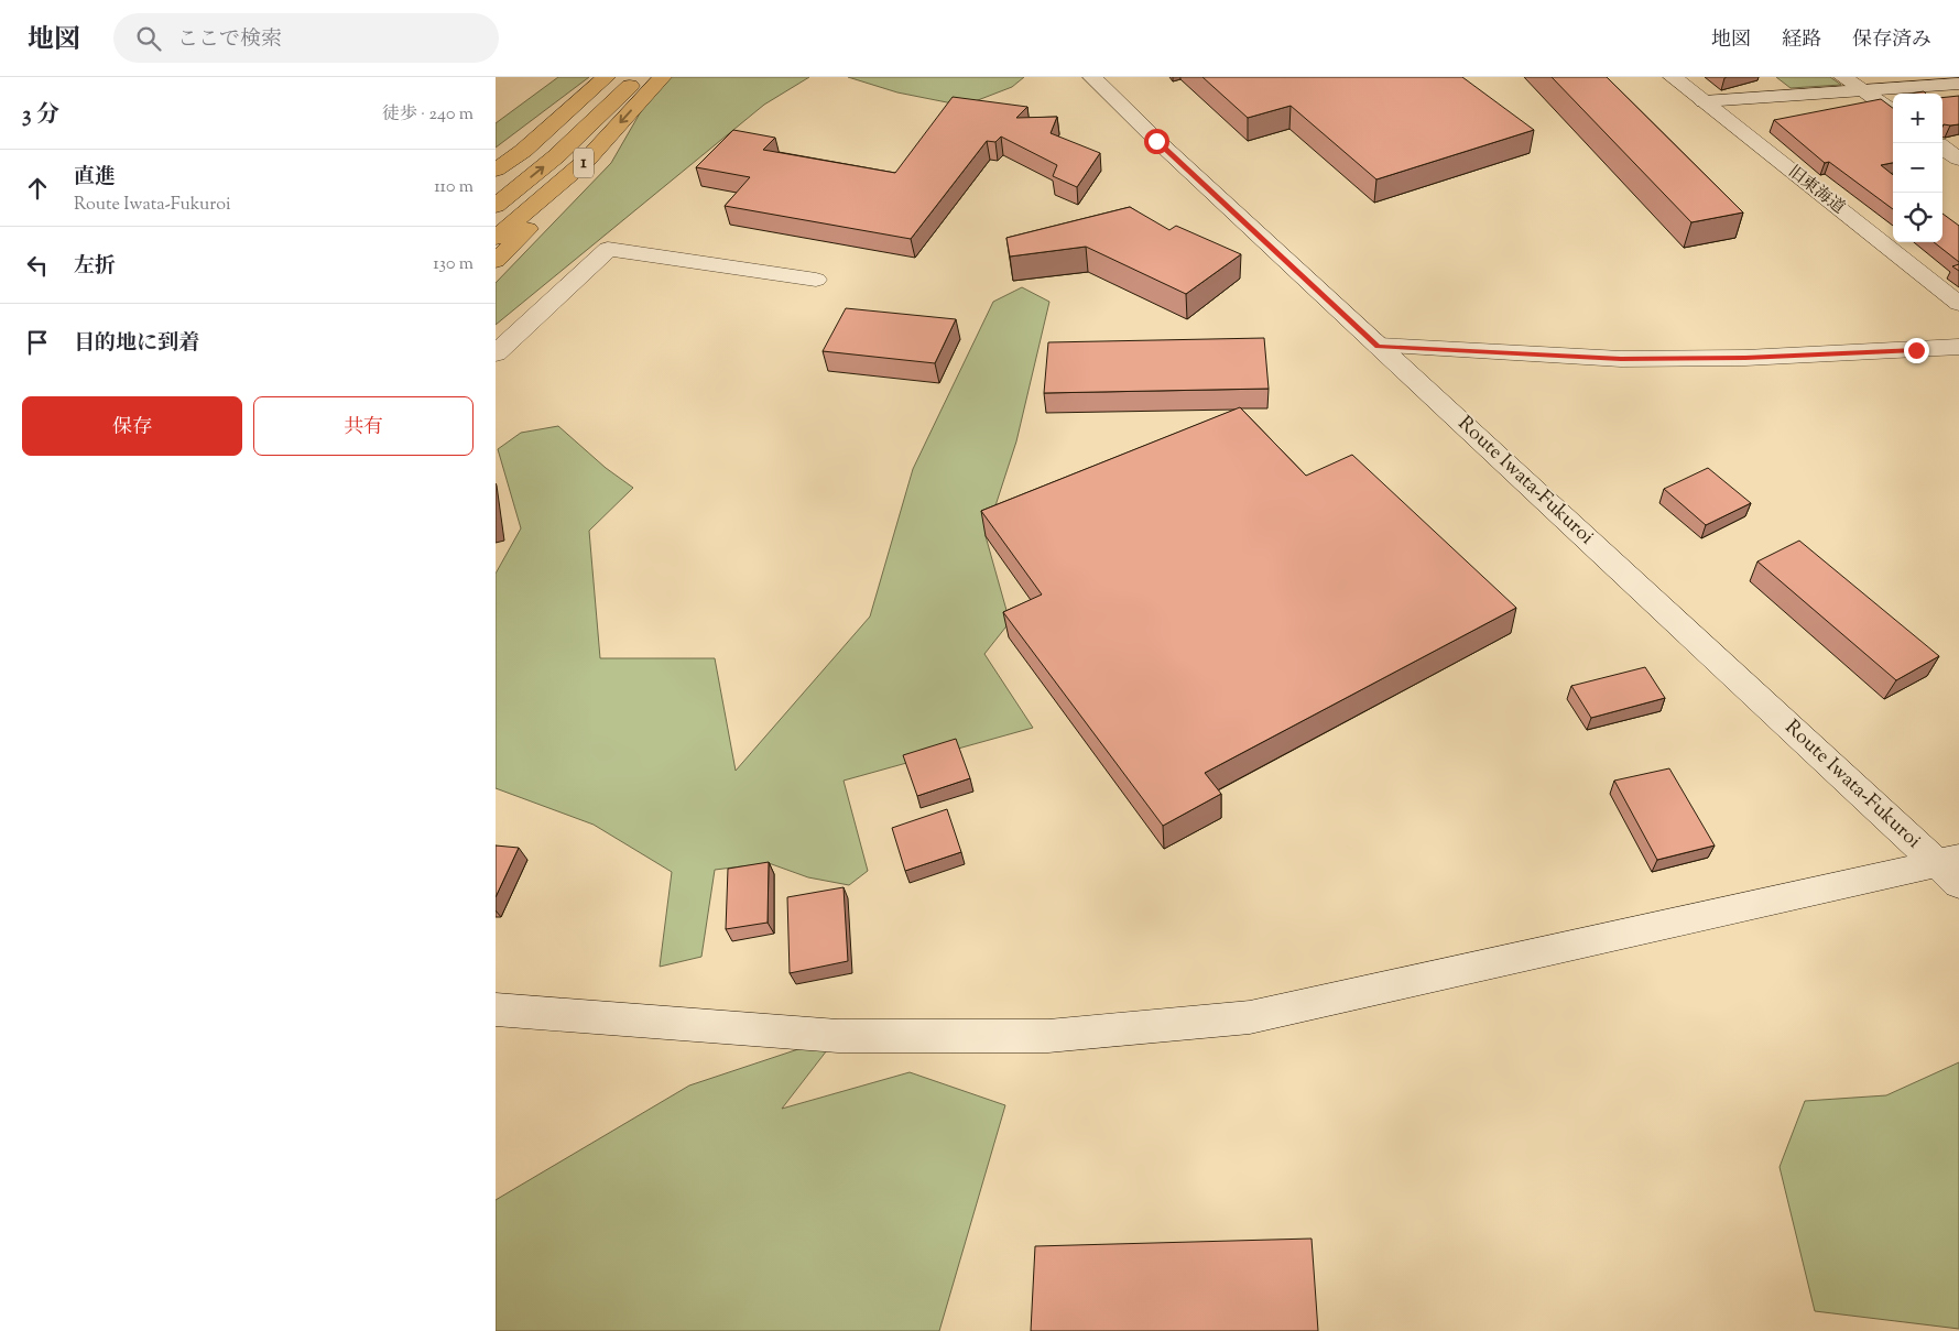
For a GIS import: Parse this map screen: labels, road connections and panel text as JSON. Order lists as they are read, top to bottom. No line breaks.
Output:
{"streets":{"highway":["1"],"street":["旧東海道","Route Iwata-Fukuroi"]},"page":{"header":"地図","search":"ここで検索","nav":["地図","経路","保存済み"],"heading":["3 分","徒歩 · 240 m"],"map_buttons":["+","−"],"list":[["直進","Route Iwata-Fukuroi","110 m"],["左折","130 m"],"目的地に到着"],"buttons":["保存","共有"]}}
